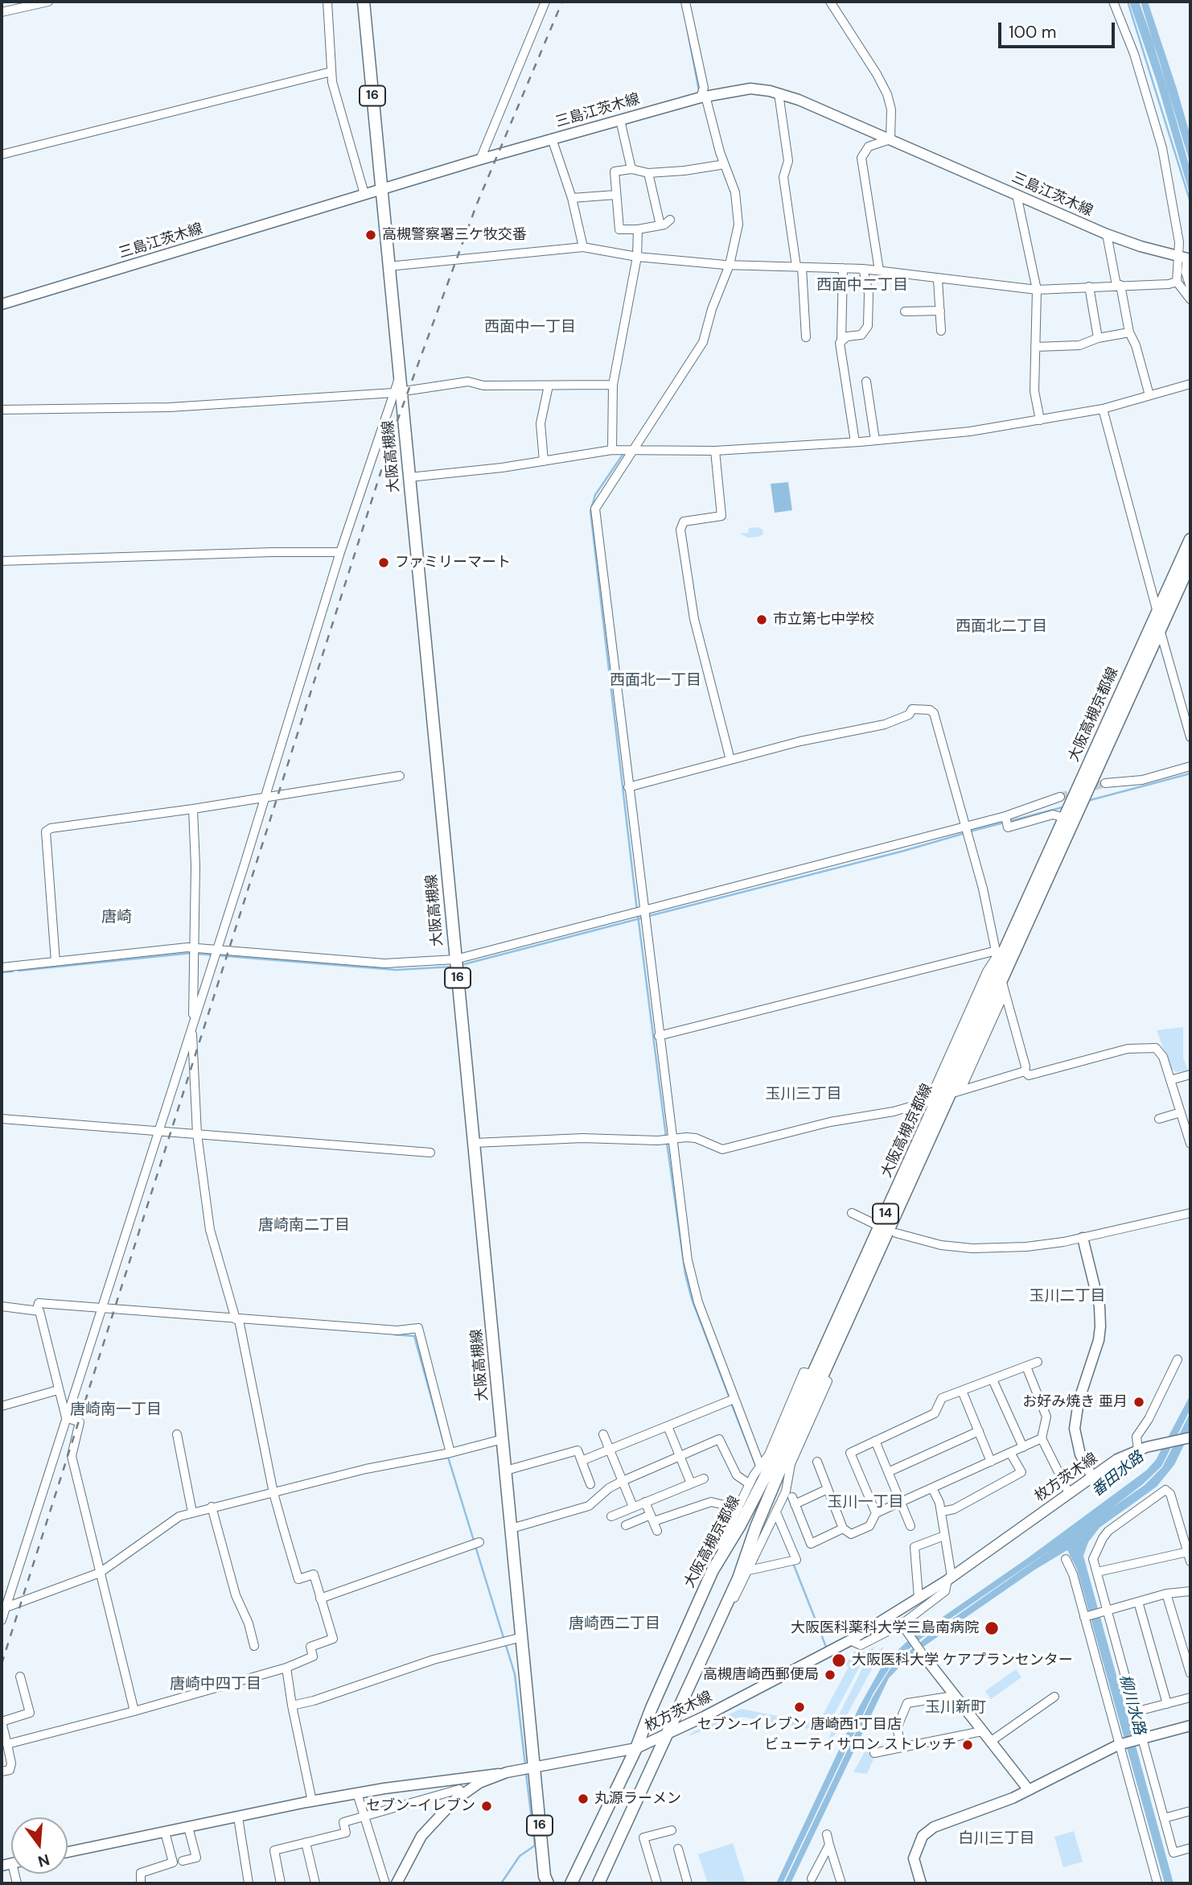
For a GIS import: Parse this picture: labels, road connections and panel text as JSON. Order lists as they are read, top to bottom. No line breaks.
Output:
{"streets":{"main road":["16","三島江茨木線","大阪高槻線","大阪高槻京都線","14","枚方茨木線"]},"crossings":[["三島江茨木線","大阪高槻線"],["大阪高槻線","枚方茨木線"],["大阪高槻京都線","枚方茨木線"]],"districts":["西面中二丁目","西面中一丁目","西面北二丁目","西面北一丁目","唐崎","玉川三丁目","唐崎南二丁目","玉川二丁目","唐崎南一丁目","玉川一丁目","唐崎西二丁目","唐崎中四丁目","玉川新町","白川三丁目"],"water":["番田水路","柳川水路"],"places":["高槻警察署三ケ牧交番","ファミリーマート","市立第七中学校","お好み焼き 亜月","大阪医科薬科大学三島南病院","大阪医科大学 ケアプランセンター","高槻唐崎西郵便局","セブン-イレブン 唐崎西1丁目店","ビューティサロン ストレッチ","丸源ラーメン","セブン-イレブン"],"scale_bar":"100 m","north":"bottom"}
